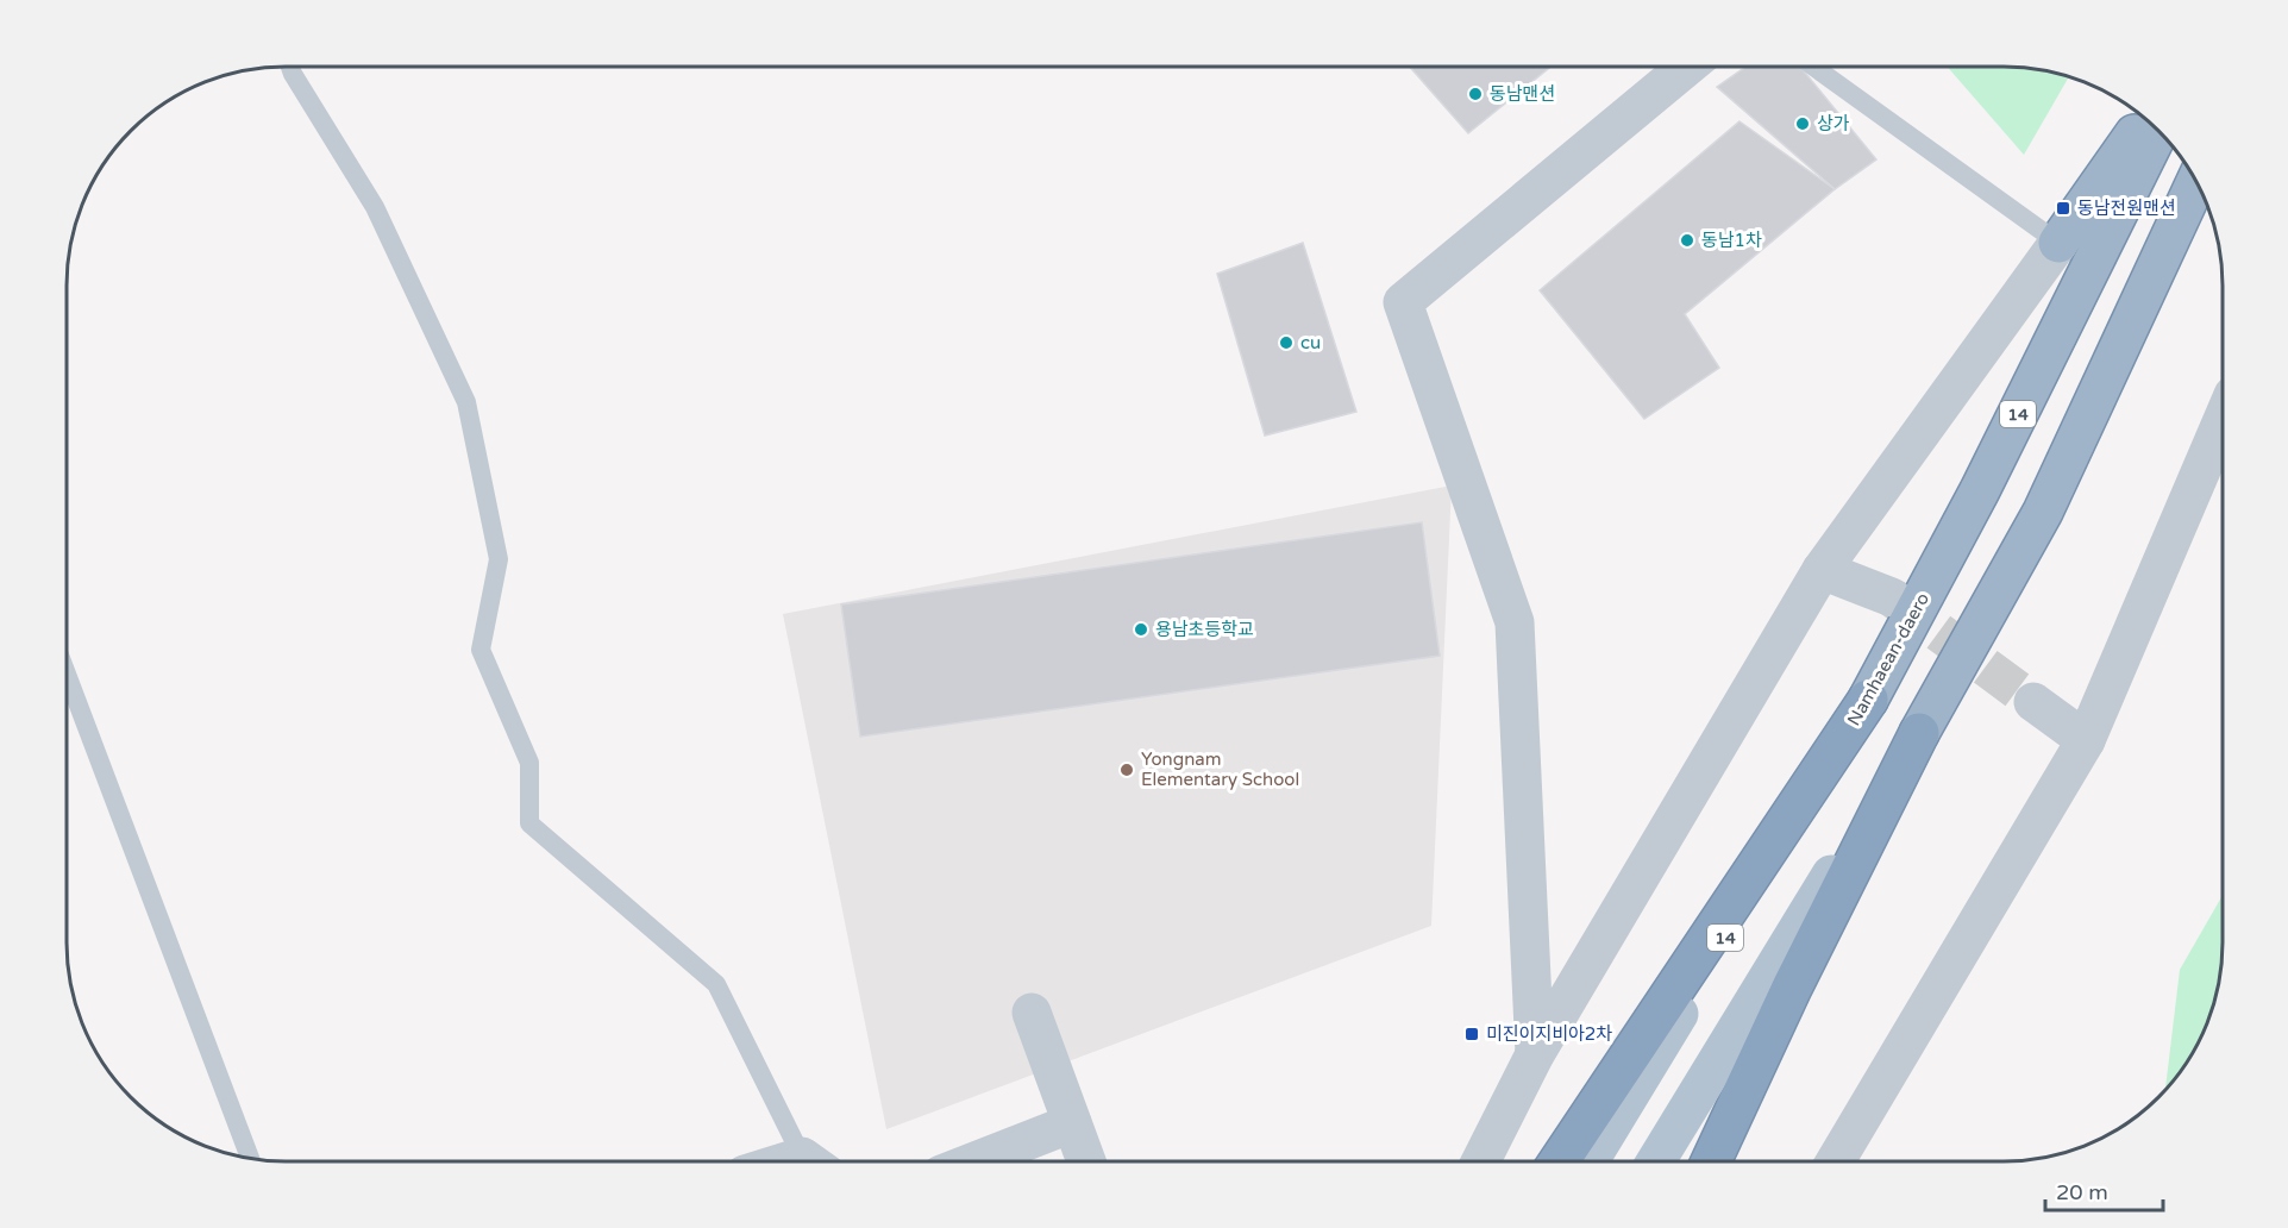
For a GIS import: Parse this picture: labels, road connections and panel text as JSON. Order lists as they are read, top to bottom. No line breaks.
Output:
{"streets":{"highway":["14","Namhaean-daero"]},"places":{"other":["동남맨션","상가","동남1차","cu","용남초등학교","Yongnam Elementary School"],"transit":["동남전원맨션","미진이지비아2차"]},"scale_bar":"20 m"}
